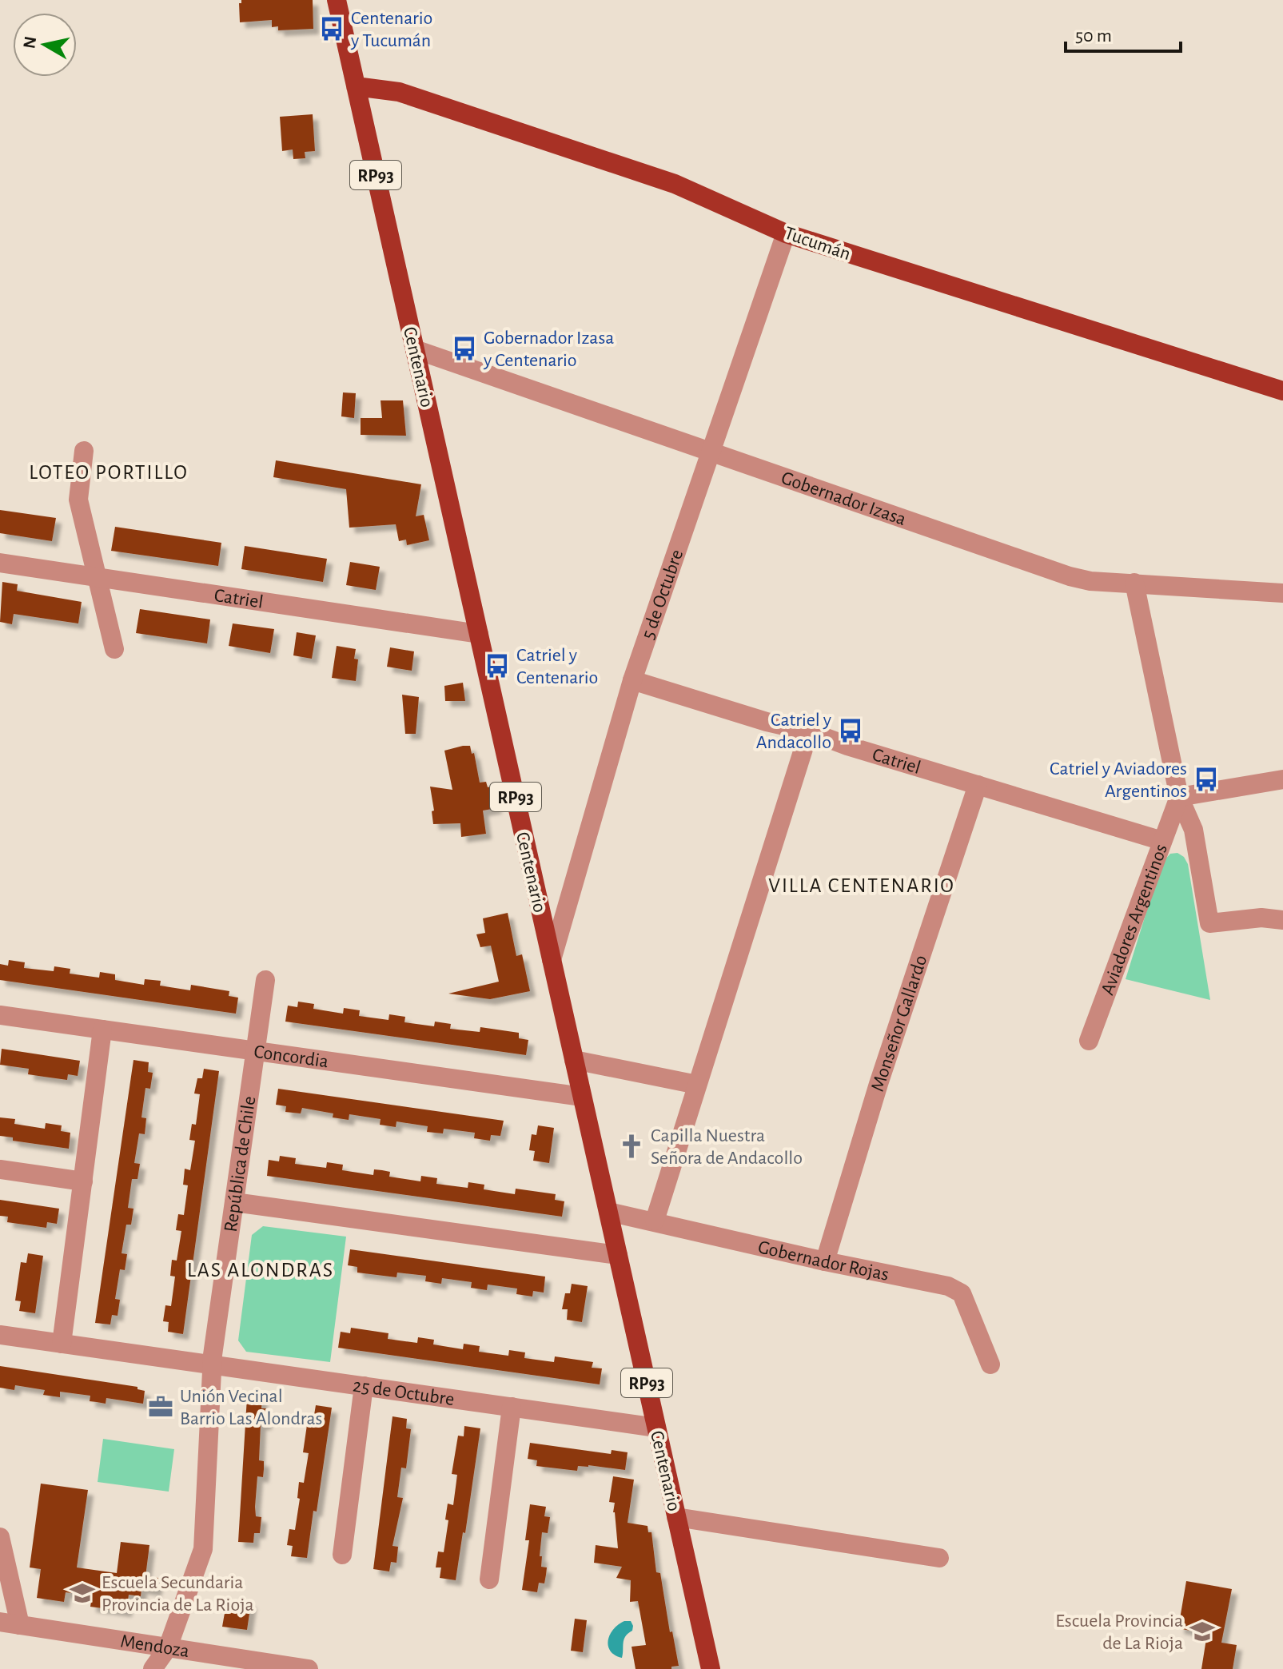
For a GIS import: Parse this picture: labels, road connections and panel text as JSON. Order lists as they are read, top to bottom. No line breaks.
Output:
{"streets":{"main road":["RP93","Tucumán","Centenario"],"street":["Gobernador Izasa","5 de Octubre","Catriel","Aviadores Argentinos","Monseñor Gallardo","Concordia","República de Chile","Gobernador Rojas","25 de Octubre","Mendoza"]},"crossings":[["Tucumán","Centenario"],["Tucumán","5 de Octubre"],["Centenario","Gobernador Izasa"],["Centenario","5 de Octubre"],["Centenario","Catriel"],["Centenario","Concordia"],["Centenario","Gobernador Rojas"],["Centenario","25 de Octubre"],["Gobernador Izasa","5 de Octubre"],["5 de Octubre","Catriel"],["Catriel","Aviadores Argentinos"],["Catriel","Monseñor Gallardo"],["Monseñor Gallardo","Gobernador Rojas"],["Concordia","República de Chile"],["República de Chile","25 de Octubre"],["República de Chile","Mendoza"]],"districts":["LOTEO PORTILLO","VILLA CENTENARIO","LAS ALONDRAS"],"places":{"bus stop":["Centenario y Tucumán","Gobernador Izasa y Centenario","Catriel y Centenario","Catriel y Andacollo","Catriel y Aviadores Argentinos"],"church":["Capilla Nuestra Señora de Andacollo"],"office":["Unión Vecinal Barrio Las Alondras"],"school or university":["Escuela Secundaria Provincia de La Rioja","Escuela Provincia de La Rioja"]},"scale_bar":"50 m","north":"left"}
